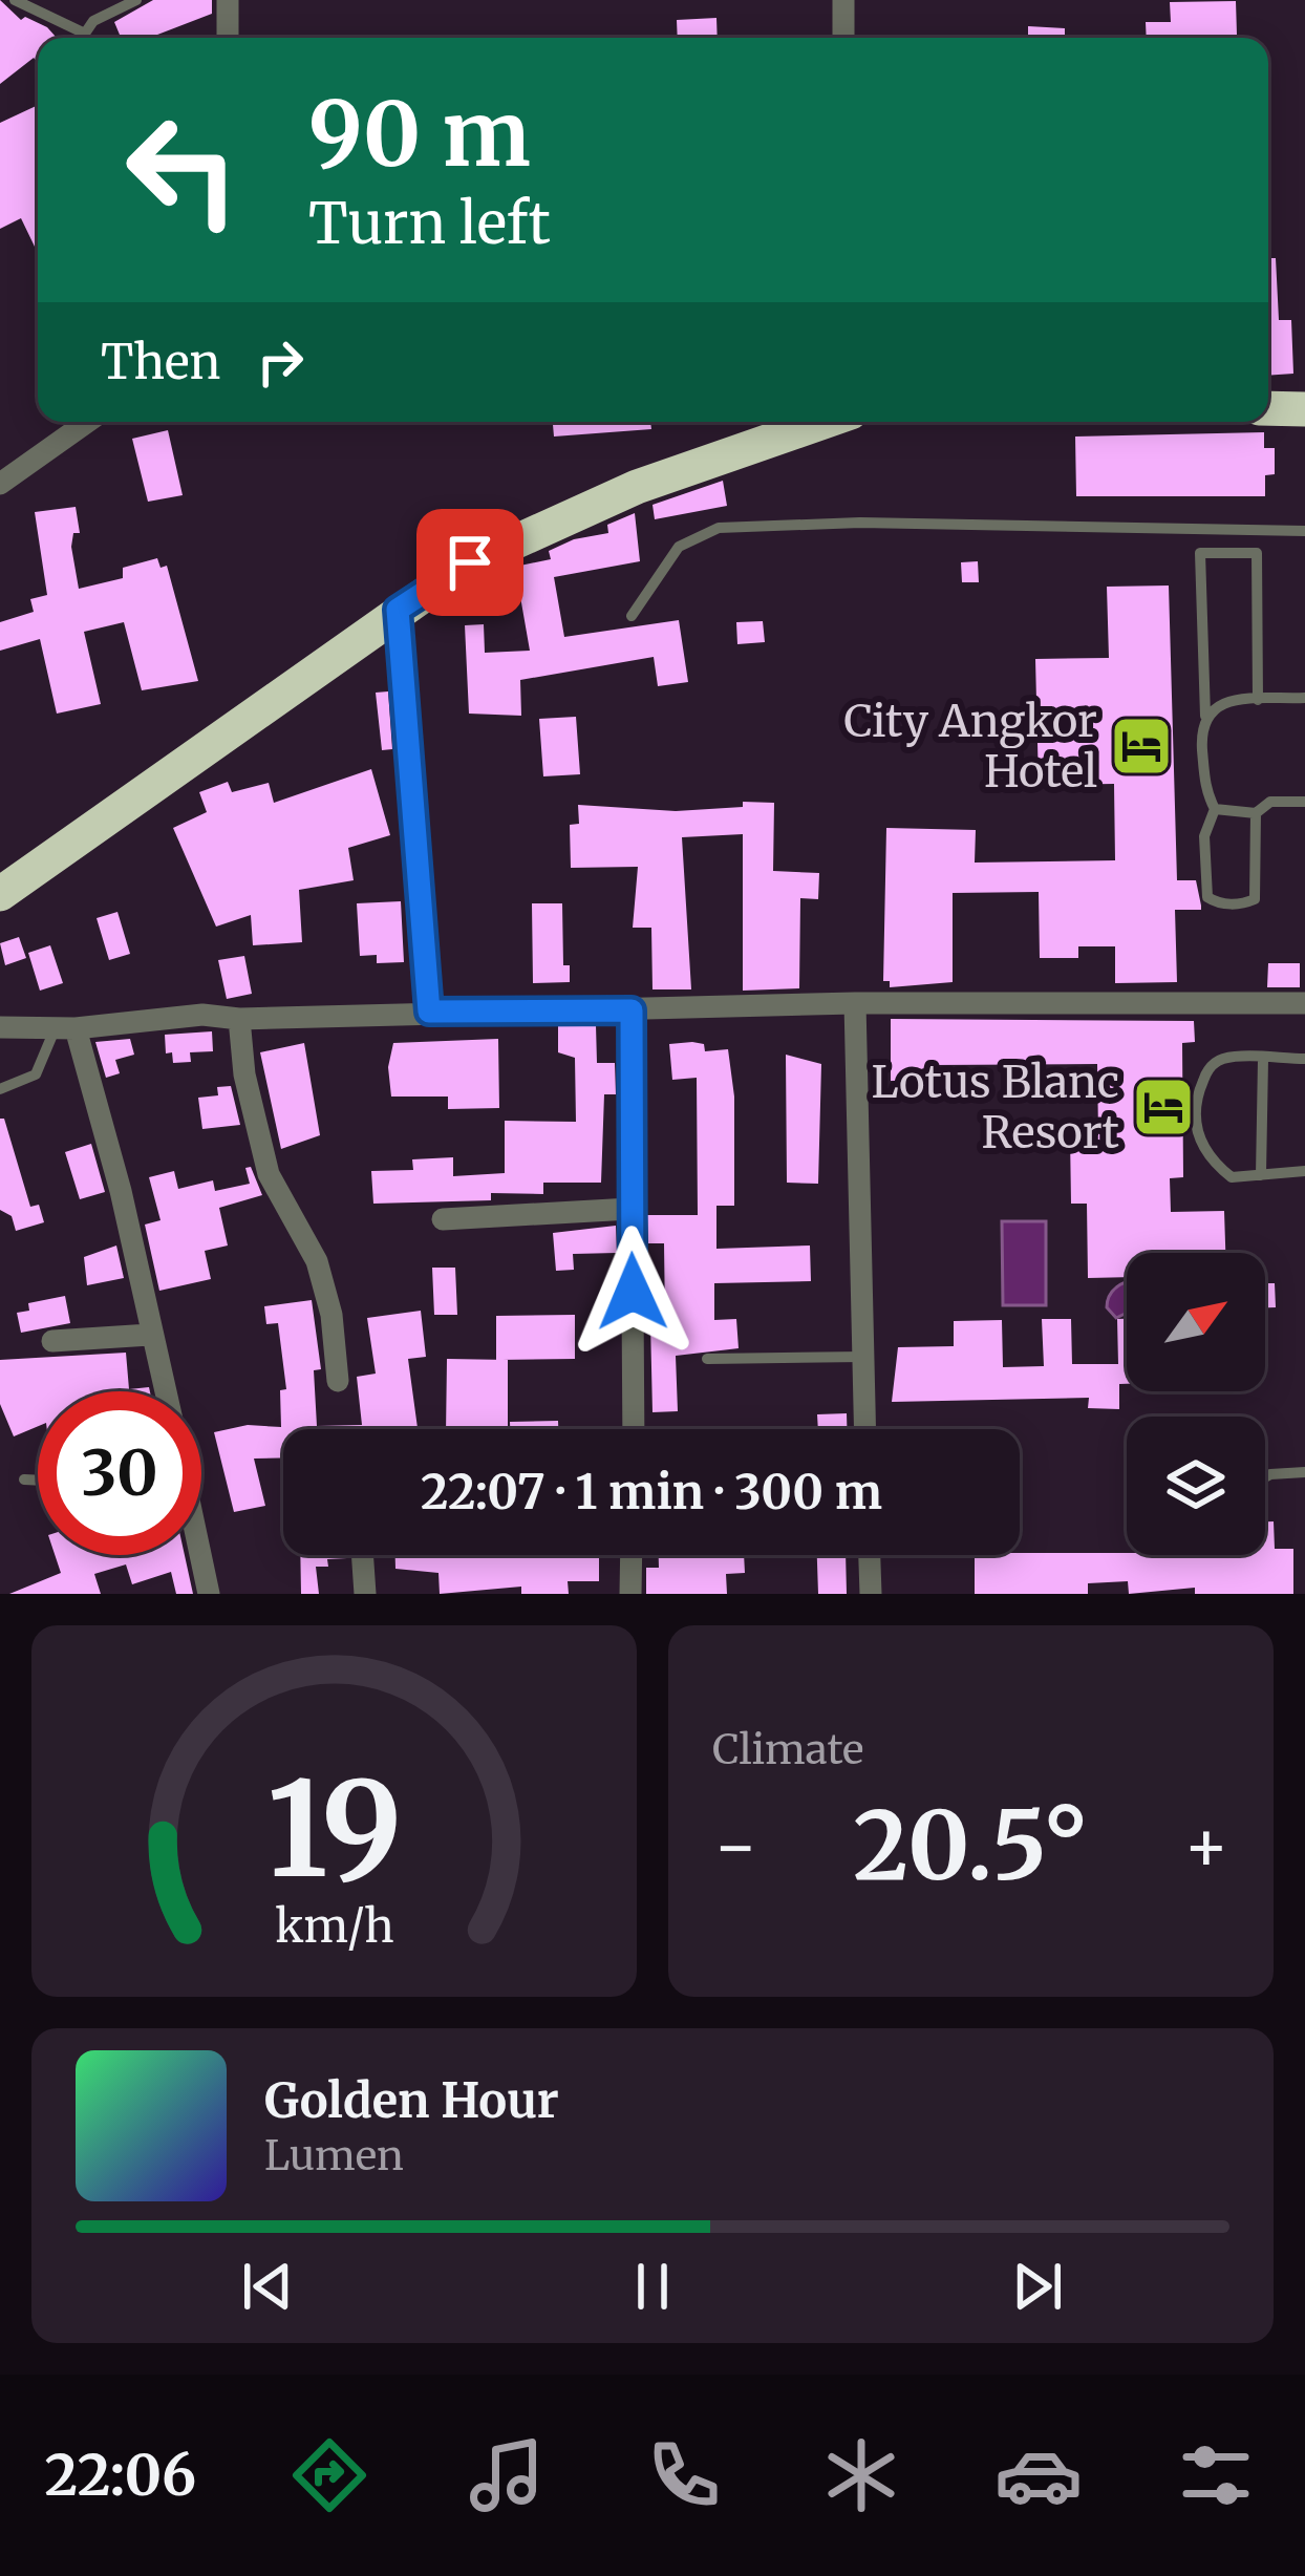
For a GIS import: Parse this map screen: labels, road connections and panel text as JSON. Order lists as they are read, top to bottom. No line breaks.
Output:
{"places":{"hotel":["City Angkor Hotel","Lotus Blanc Resort"]},"north":"top right","page":{"turn":["90 m","Turn left"],"then":"Then","limit":"30","trip":"22:07 · 1 min · 300 m","tile":"Climate","heat":["−","20.5°","+"],"song":["Golden Hour","Lumen"],"tabs":"22:06","gauge":["19","km/h"]}}
